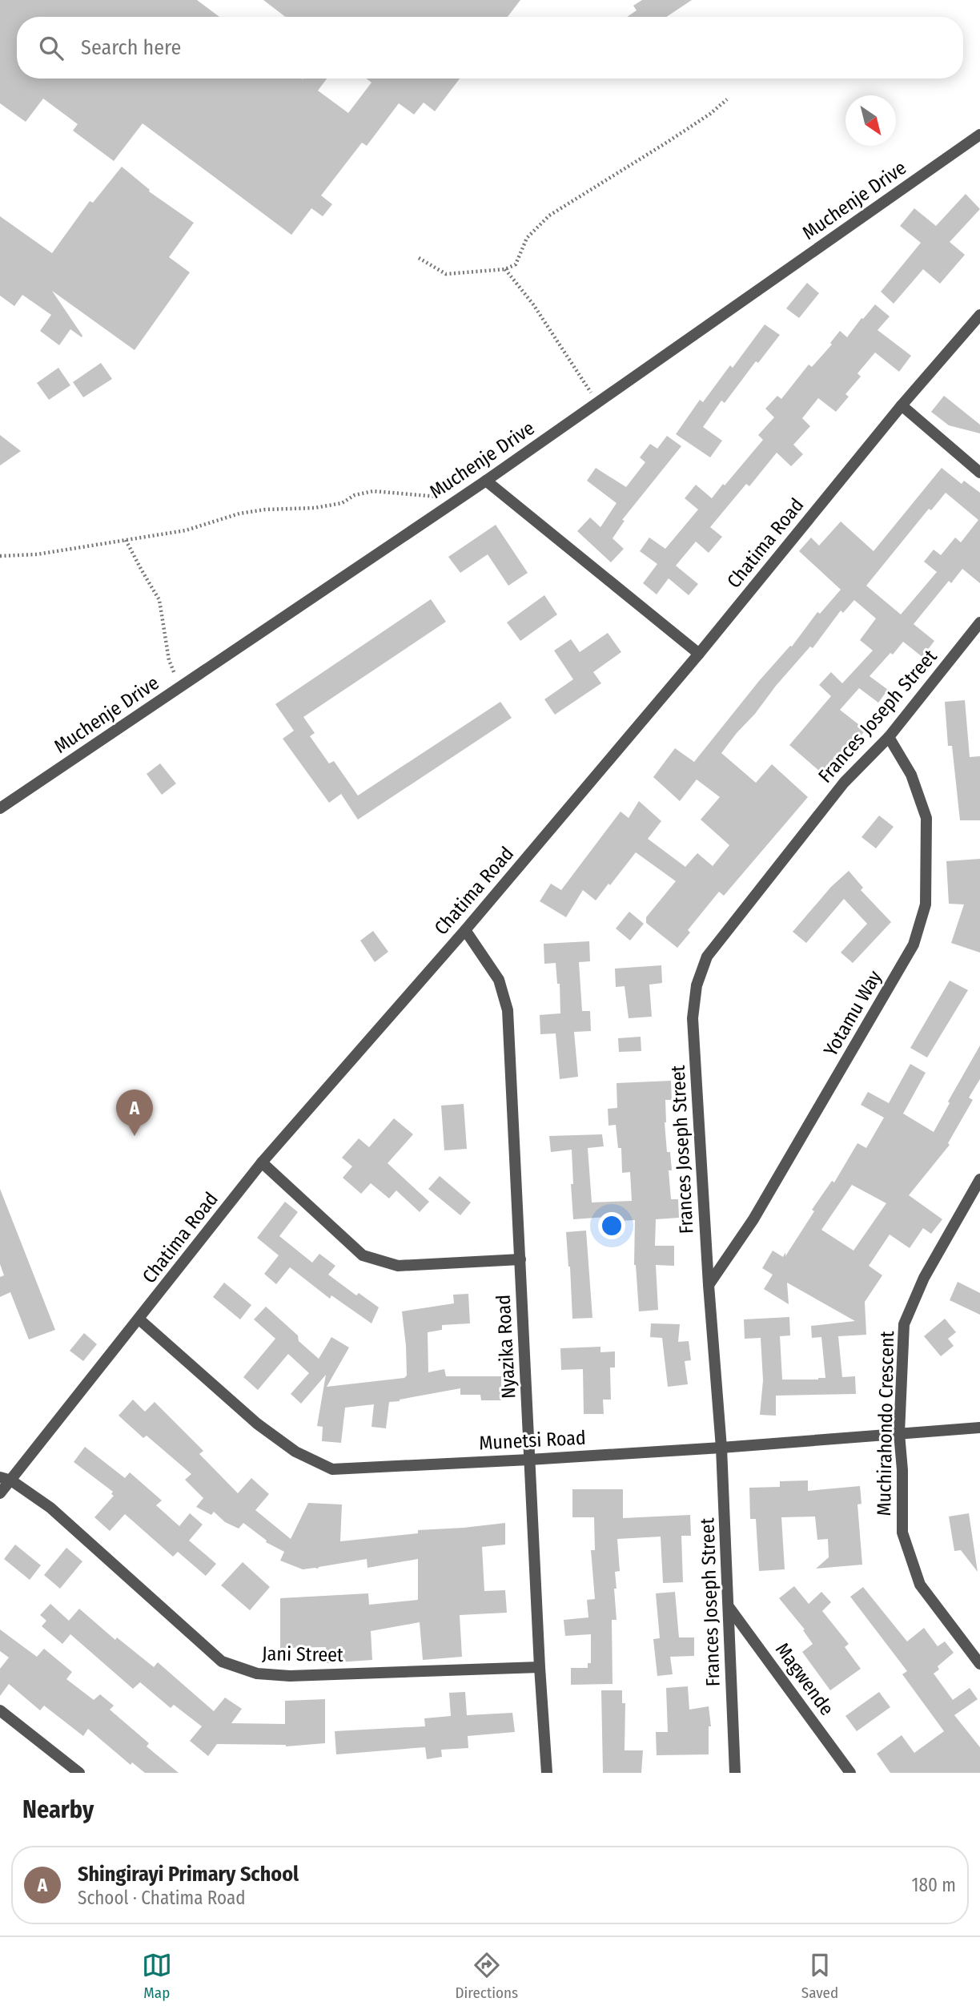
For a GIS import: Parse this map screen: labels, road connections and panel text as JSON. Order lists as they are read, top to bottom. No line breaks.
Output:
{"streets":{"street":["Muchenje Drive","Chatima Road","Frances Joseph Street","Yotamu Way","Nyazika Road","Muchirahondo Crescent","Munetsi Road","Jani Street","Magwende"]},"crossings":[["Chatima Road","Nyazika Road"],["Chatima Road","Munetsi Road"],["Chatima Road","Jani Street"],["Frances Joseph Street","Yotamu Way"],["Frances Joseph Street","Munetsi Road"],["Frances Joseph Street","Magwende"],["Nyazika Road","Munetsi Road"],["Nyazika Road","Jani Street"],["Muchirahondo Crescent","Munetsi Road"]],"north":"bottom right","page":{"search":"Search here","pins":"A","heading":"Nearby","list":[{"mark":"A","name":"Shingirayi Primary School","note":"School · Chatima Road","value":"180 m"}],"nav":["Map","Directions","Saved"]}}
